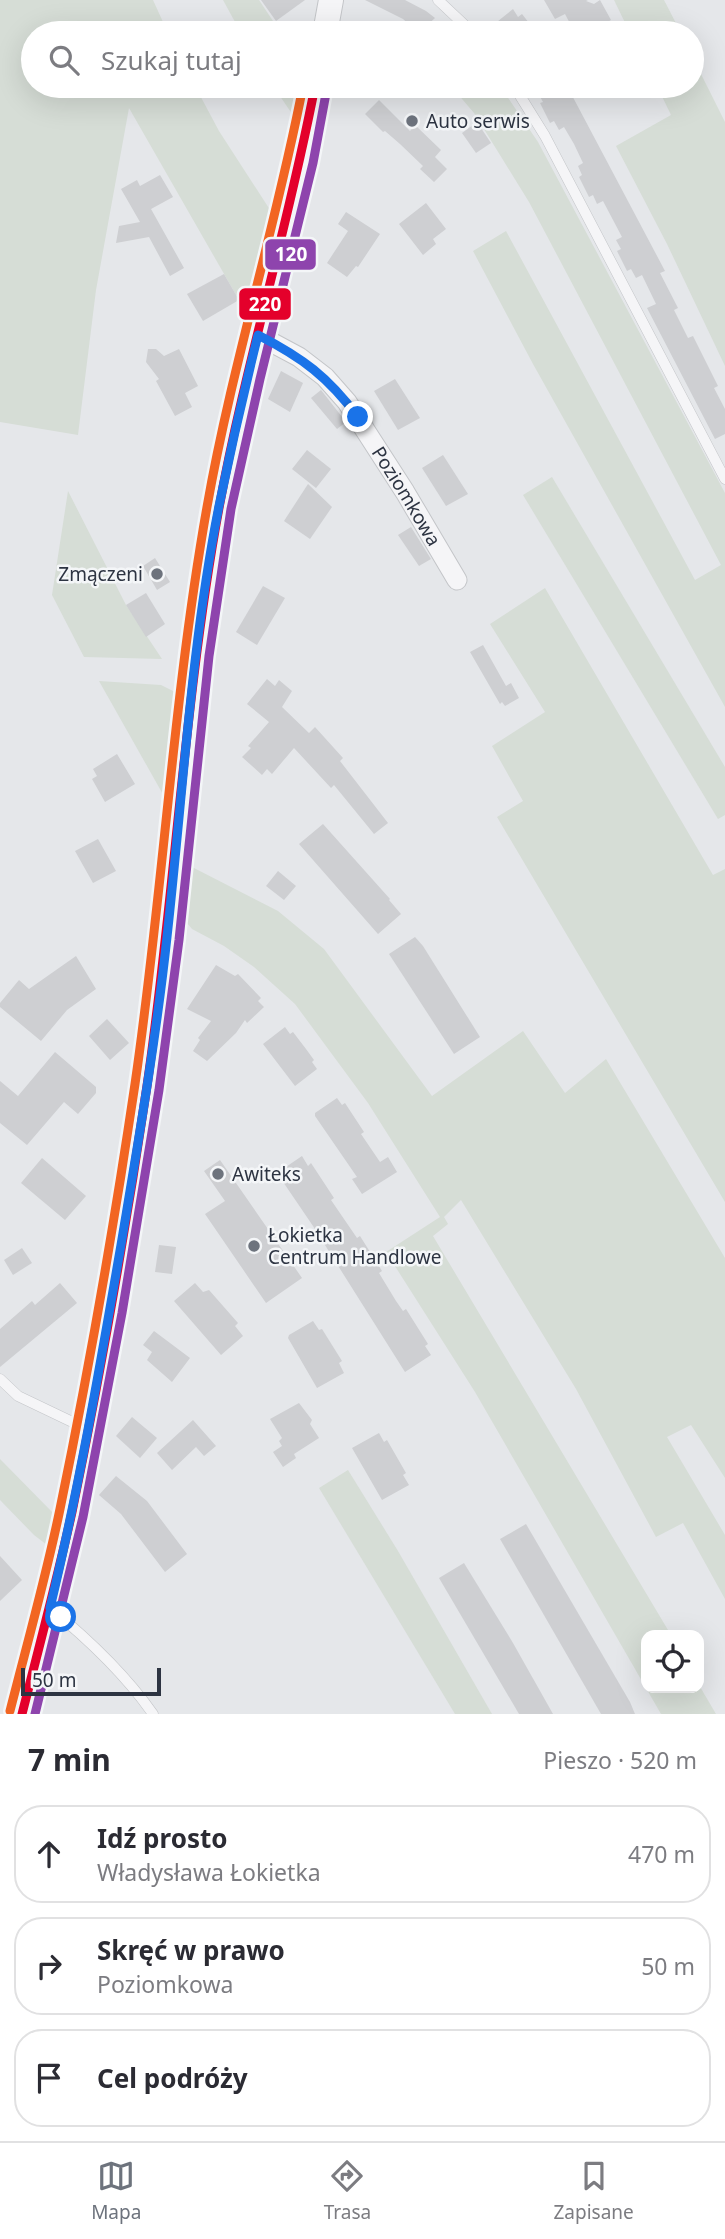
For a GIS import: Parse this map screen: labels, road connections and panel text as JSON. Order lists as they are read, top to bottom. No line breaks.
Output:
{"streets":{"street":["Poziomkowa"]},"places":["Auto serwis","Zmączeni","Awiteks","Łokietka Centrum Handlowe"],"lines":["transit line 220","transit line 120"],"scale_bar":"50 m","page":{"search":"Szukaj tutaj","scale":"50 m","heading":["7 min","Pieszo · 520 m"],"list":[["Idź prosto","Władysława Łokietka","470 m"],["Skręć w prawo","Poziomkowa","50 m"],"Cel podróży"],"nav":["Mapa","Trasa","Zapisane"]}}
